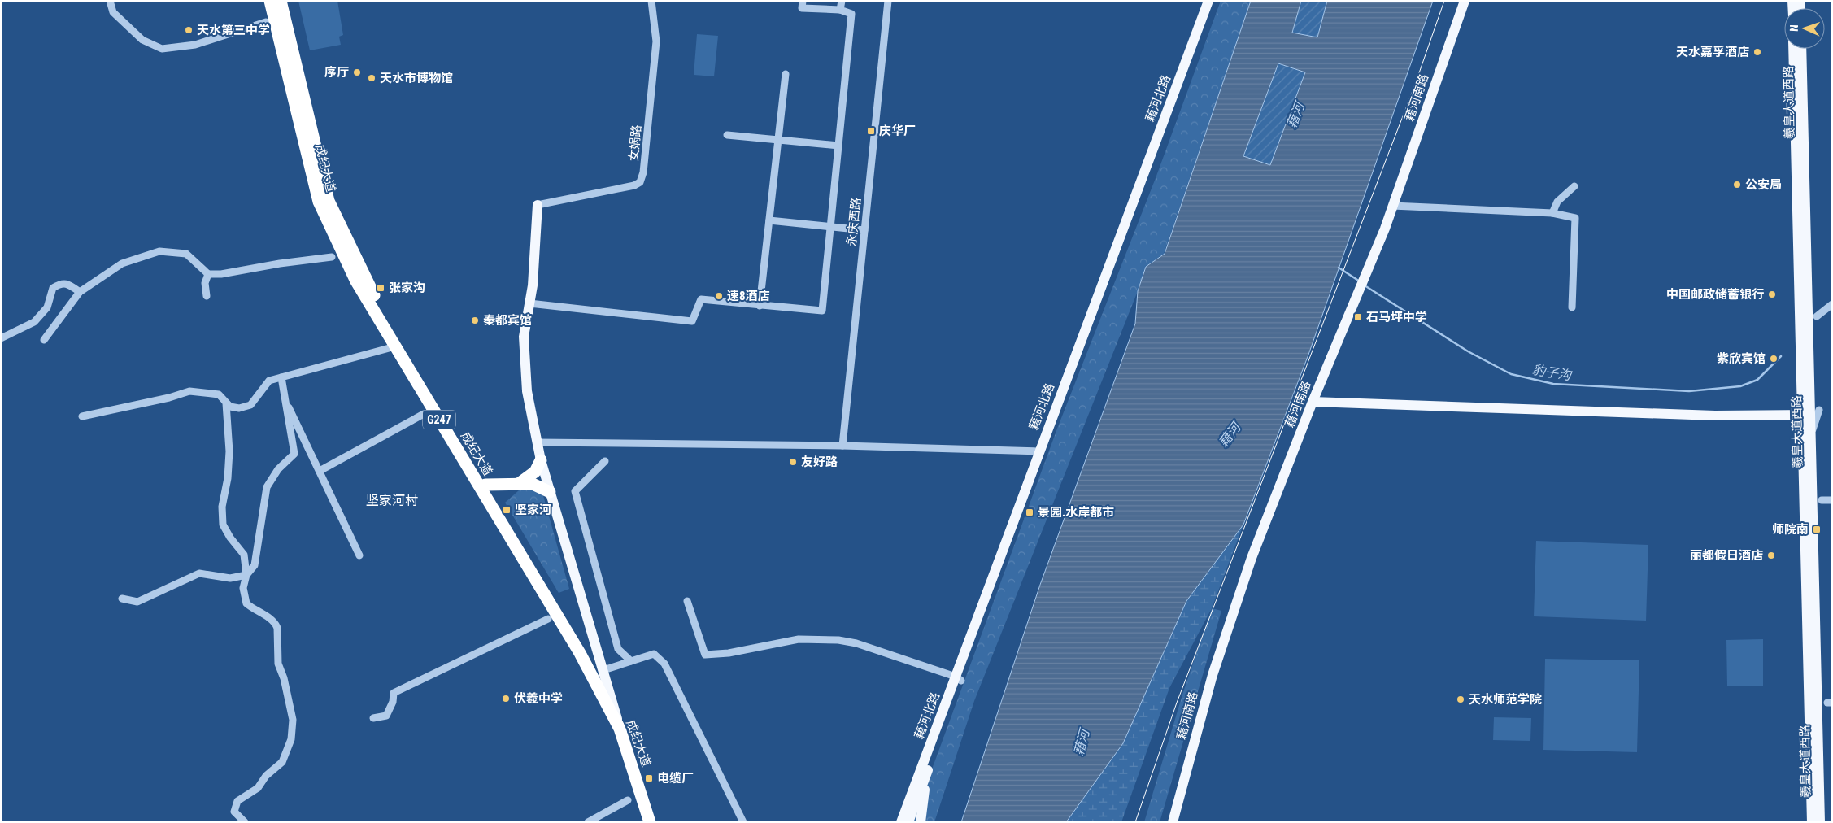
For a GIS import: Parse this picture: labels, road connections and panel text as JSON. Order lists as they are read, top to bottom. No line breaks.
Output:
{"streets":{"highway":["成纪大道","G247"],"main road":["藉河南路","藉河北路","羲皇大道西路"],"street":["女娲路","永庆西路"]},"districts":["坚家河村"],"water":["藉河","豹子沟"],"places":{"other":["天水第三中学","天水嘉孚酒店","序厅","天水市博物馆","公安局","中国邮政储蓄银行","速8酒店","秦都宾馆","紫欣宾馆","友好路","丽都假日酒店","伏羲中学","天水师范学院"],"transit":["庆华厂","张家沟","石马坪中学","坚家河","景园.水岸都市","师院南","电缆厂"]},"north":"left"}
